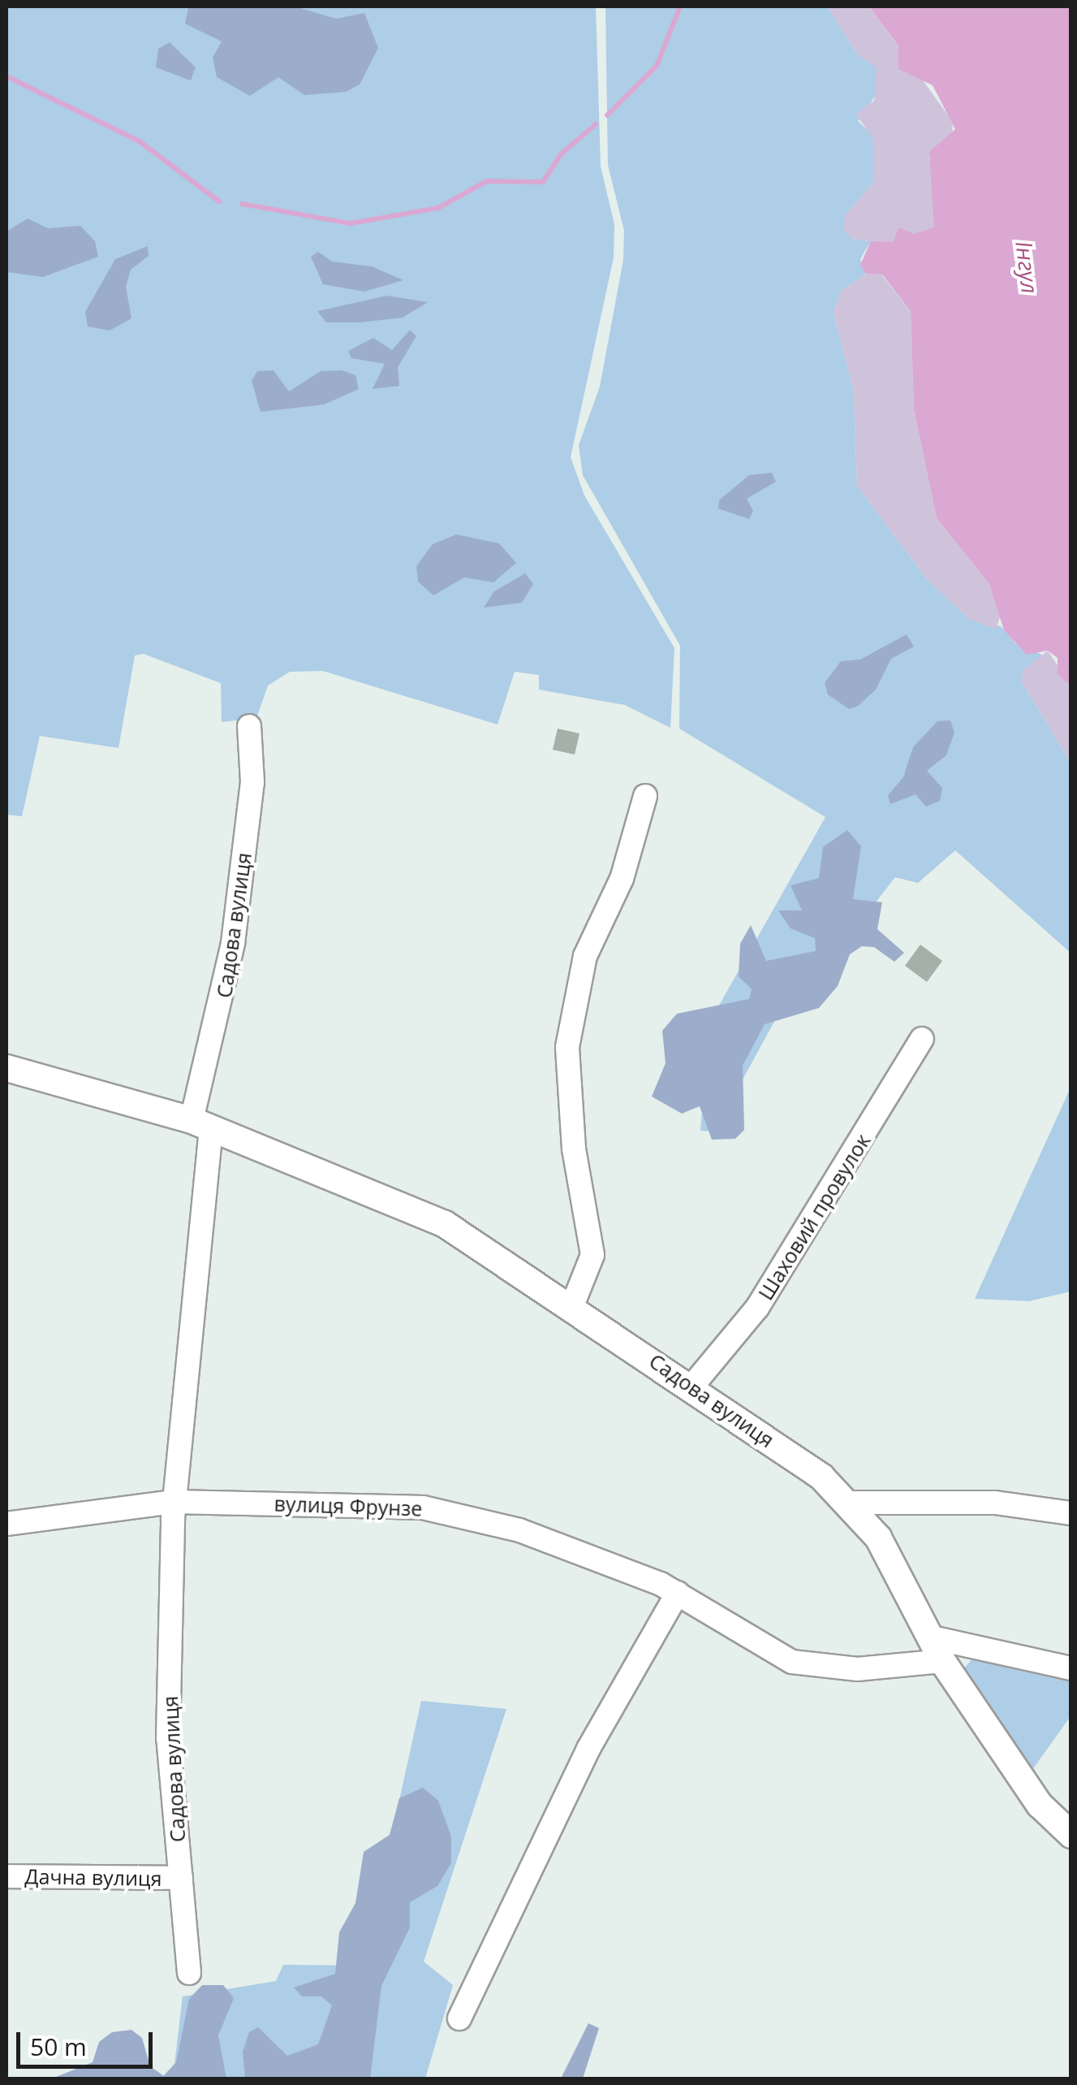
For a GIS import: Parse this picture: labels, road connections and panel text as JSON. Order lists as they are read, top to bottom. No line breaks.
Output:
{"streets":{"street":["Садова вулиця","Шаховий провулок","вулиця Фрунзе","Дачна вулиця"]},"crossings":[["Садова вулиця","Шаховий провулок"],["Садова вулиця","вулиця Фрунзе"],["Садова вулиця","Дачна вулиця"]],"water":["Інгул"],"scale_bar":"50 m"}
